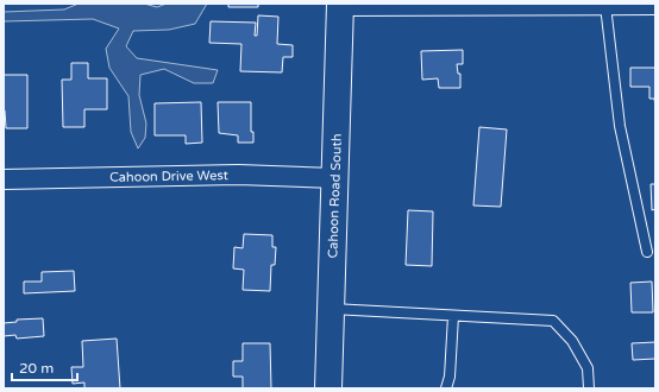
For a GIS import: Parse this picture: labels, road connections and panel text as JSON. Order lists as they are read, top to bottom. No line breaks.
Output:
{"streets":{"main road":["Cahoon Road South"],"street":["Cahoon Drive West"]},"crossings":[["Cahoon Drive West","Cahoon Road South"]],"scale_bar":"20 m"}
